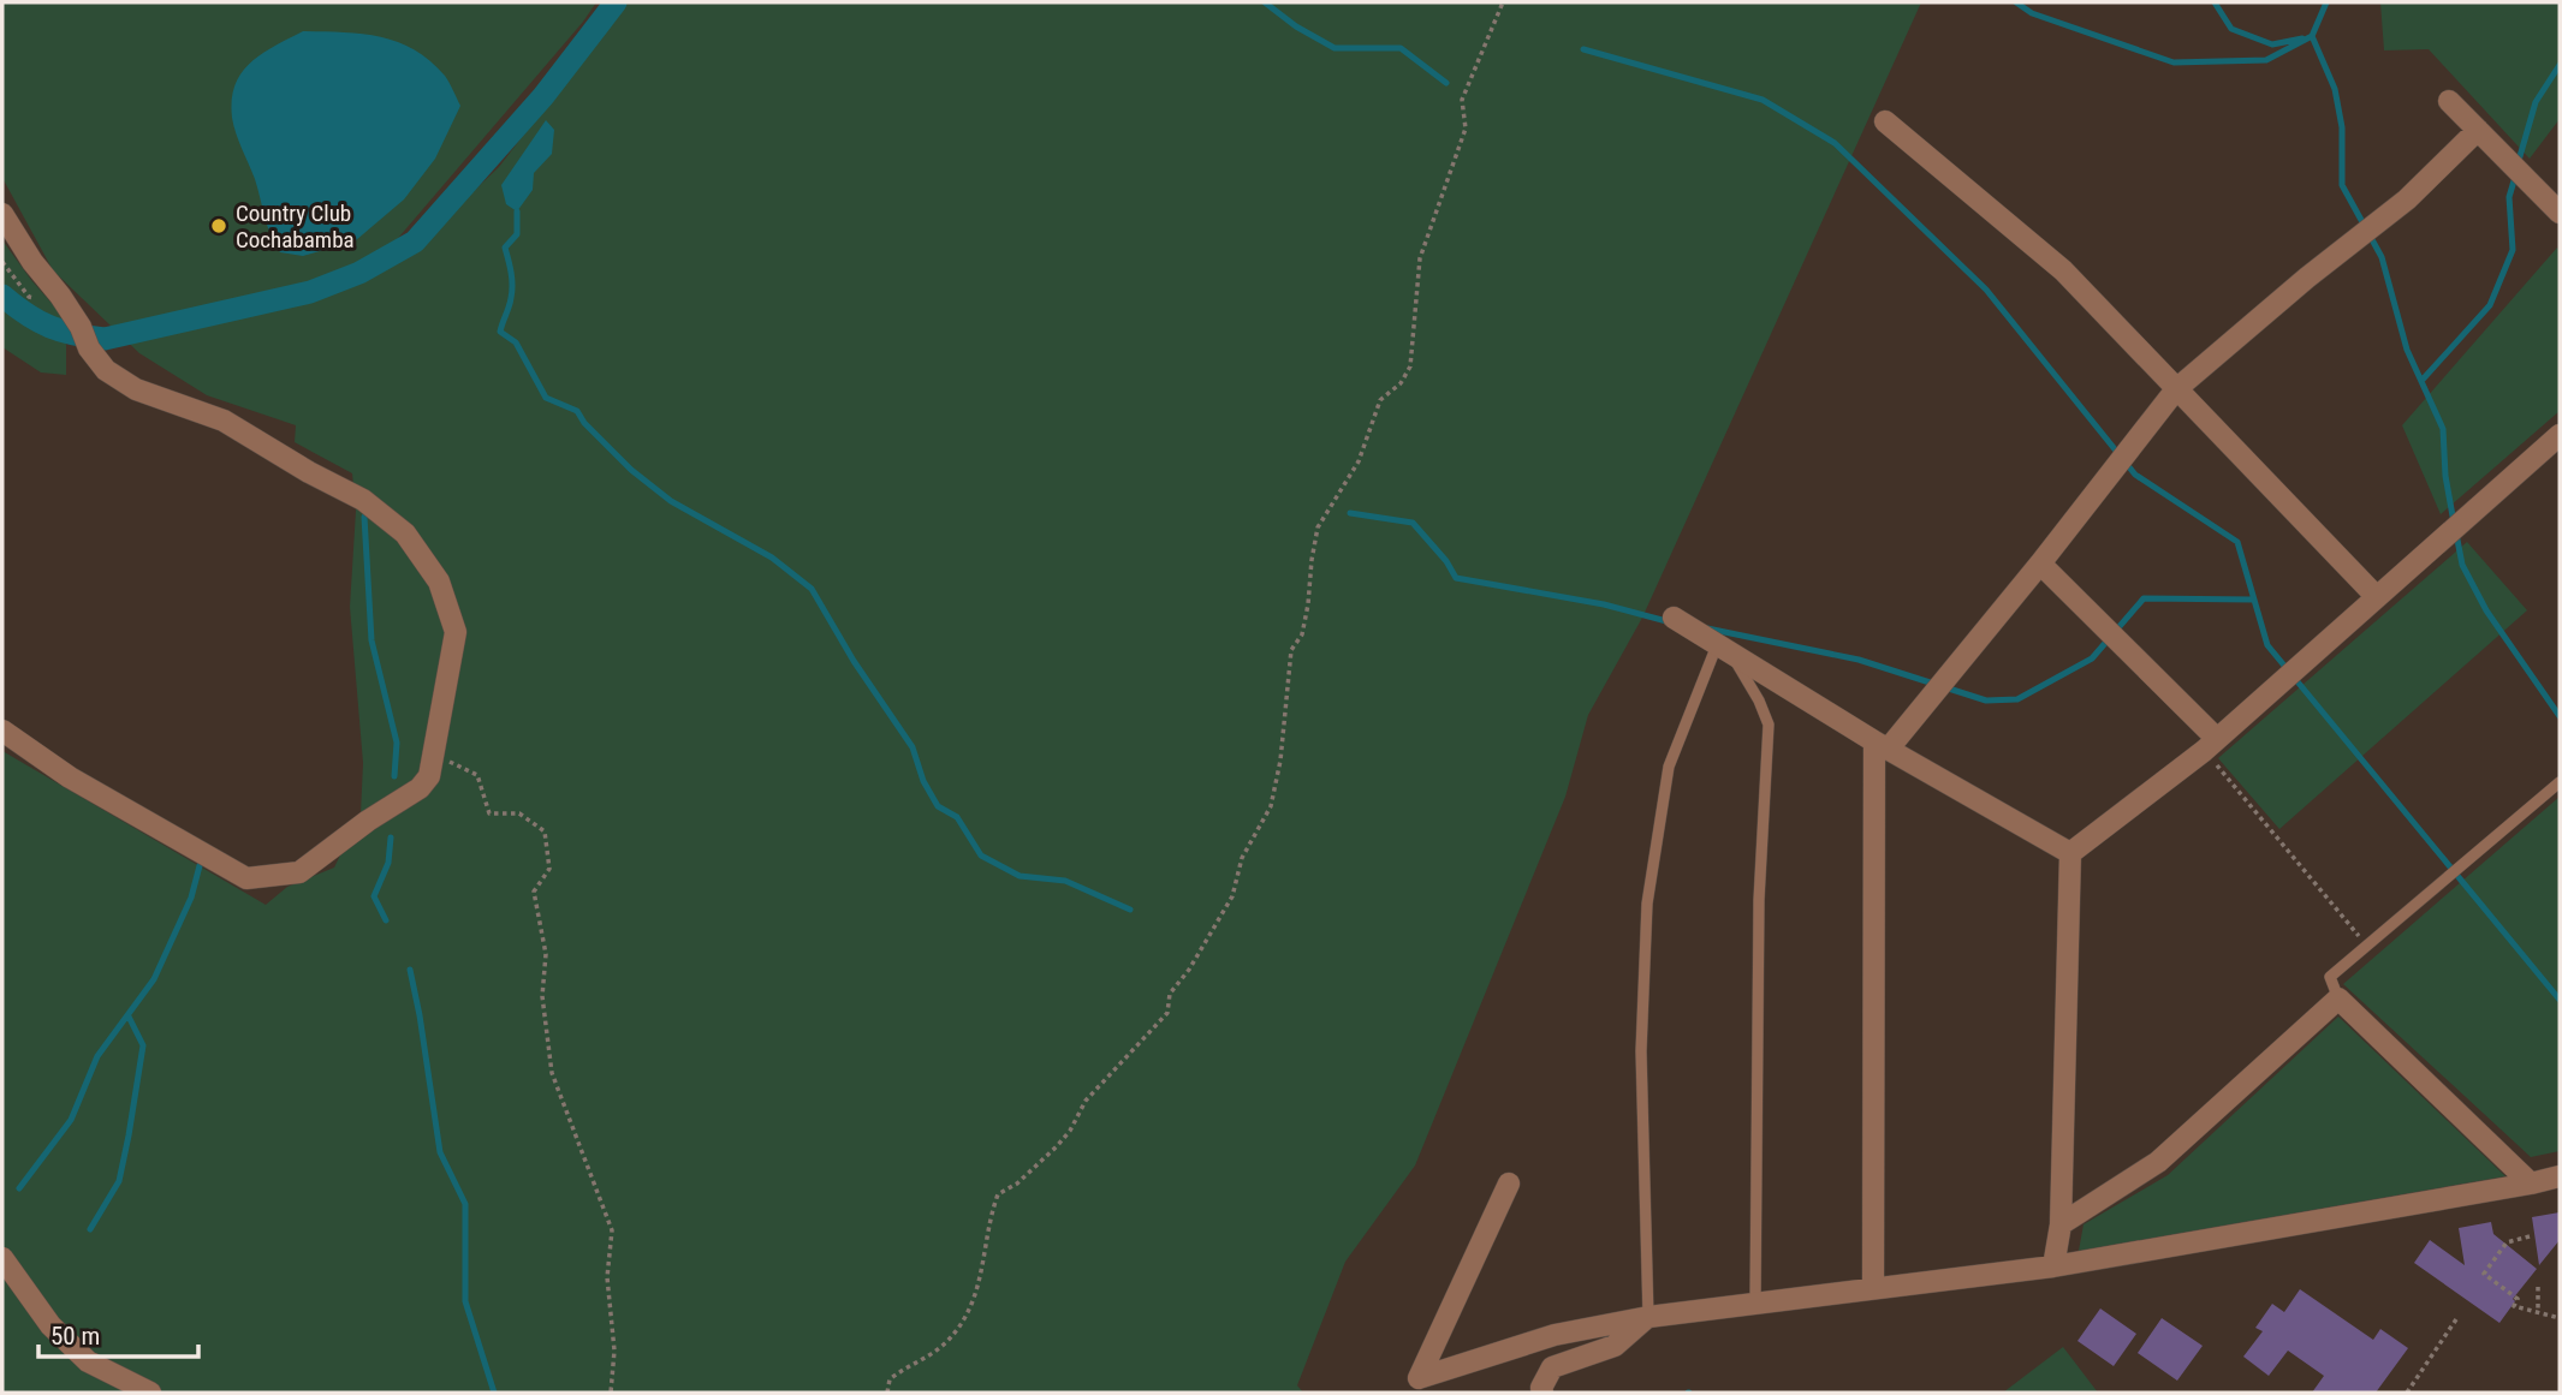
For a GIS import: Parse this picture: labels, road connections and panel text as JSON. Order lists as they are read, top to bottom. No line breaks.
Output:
{"places":["Country Club Cochabamba"],"scale_bar":"50 m"}
